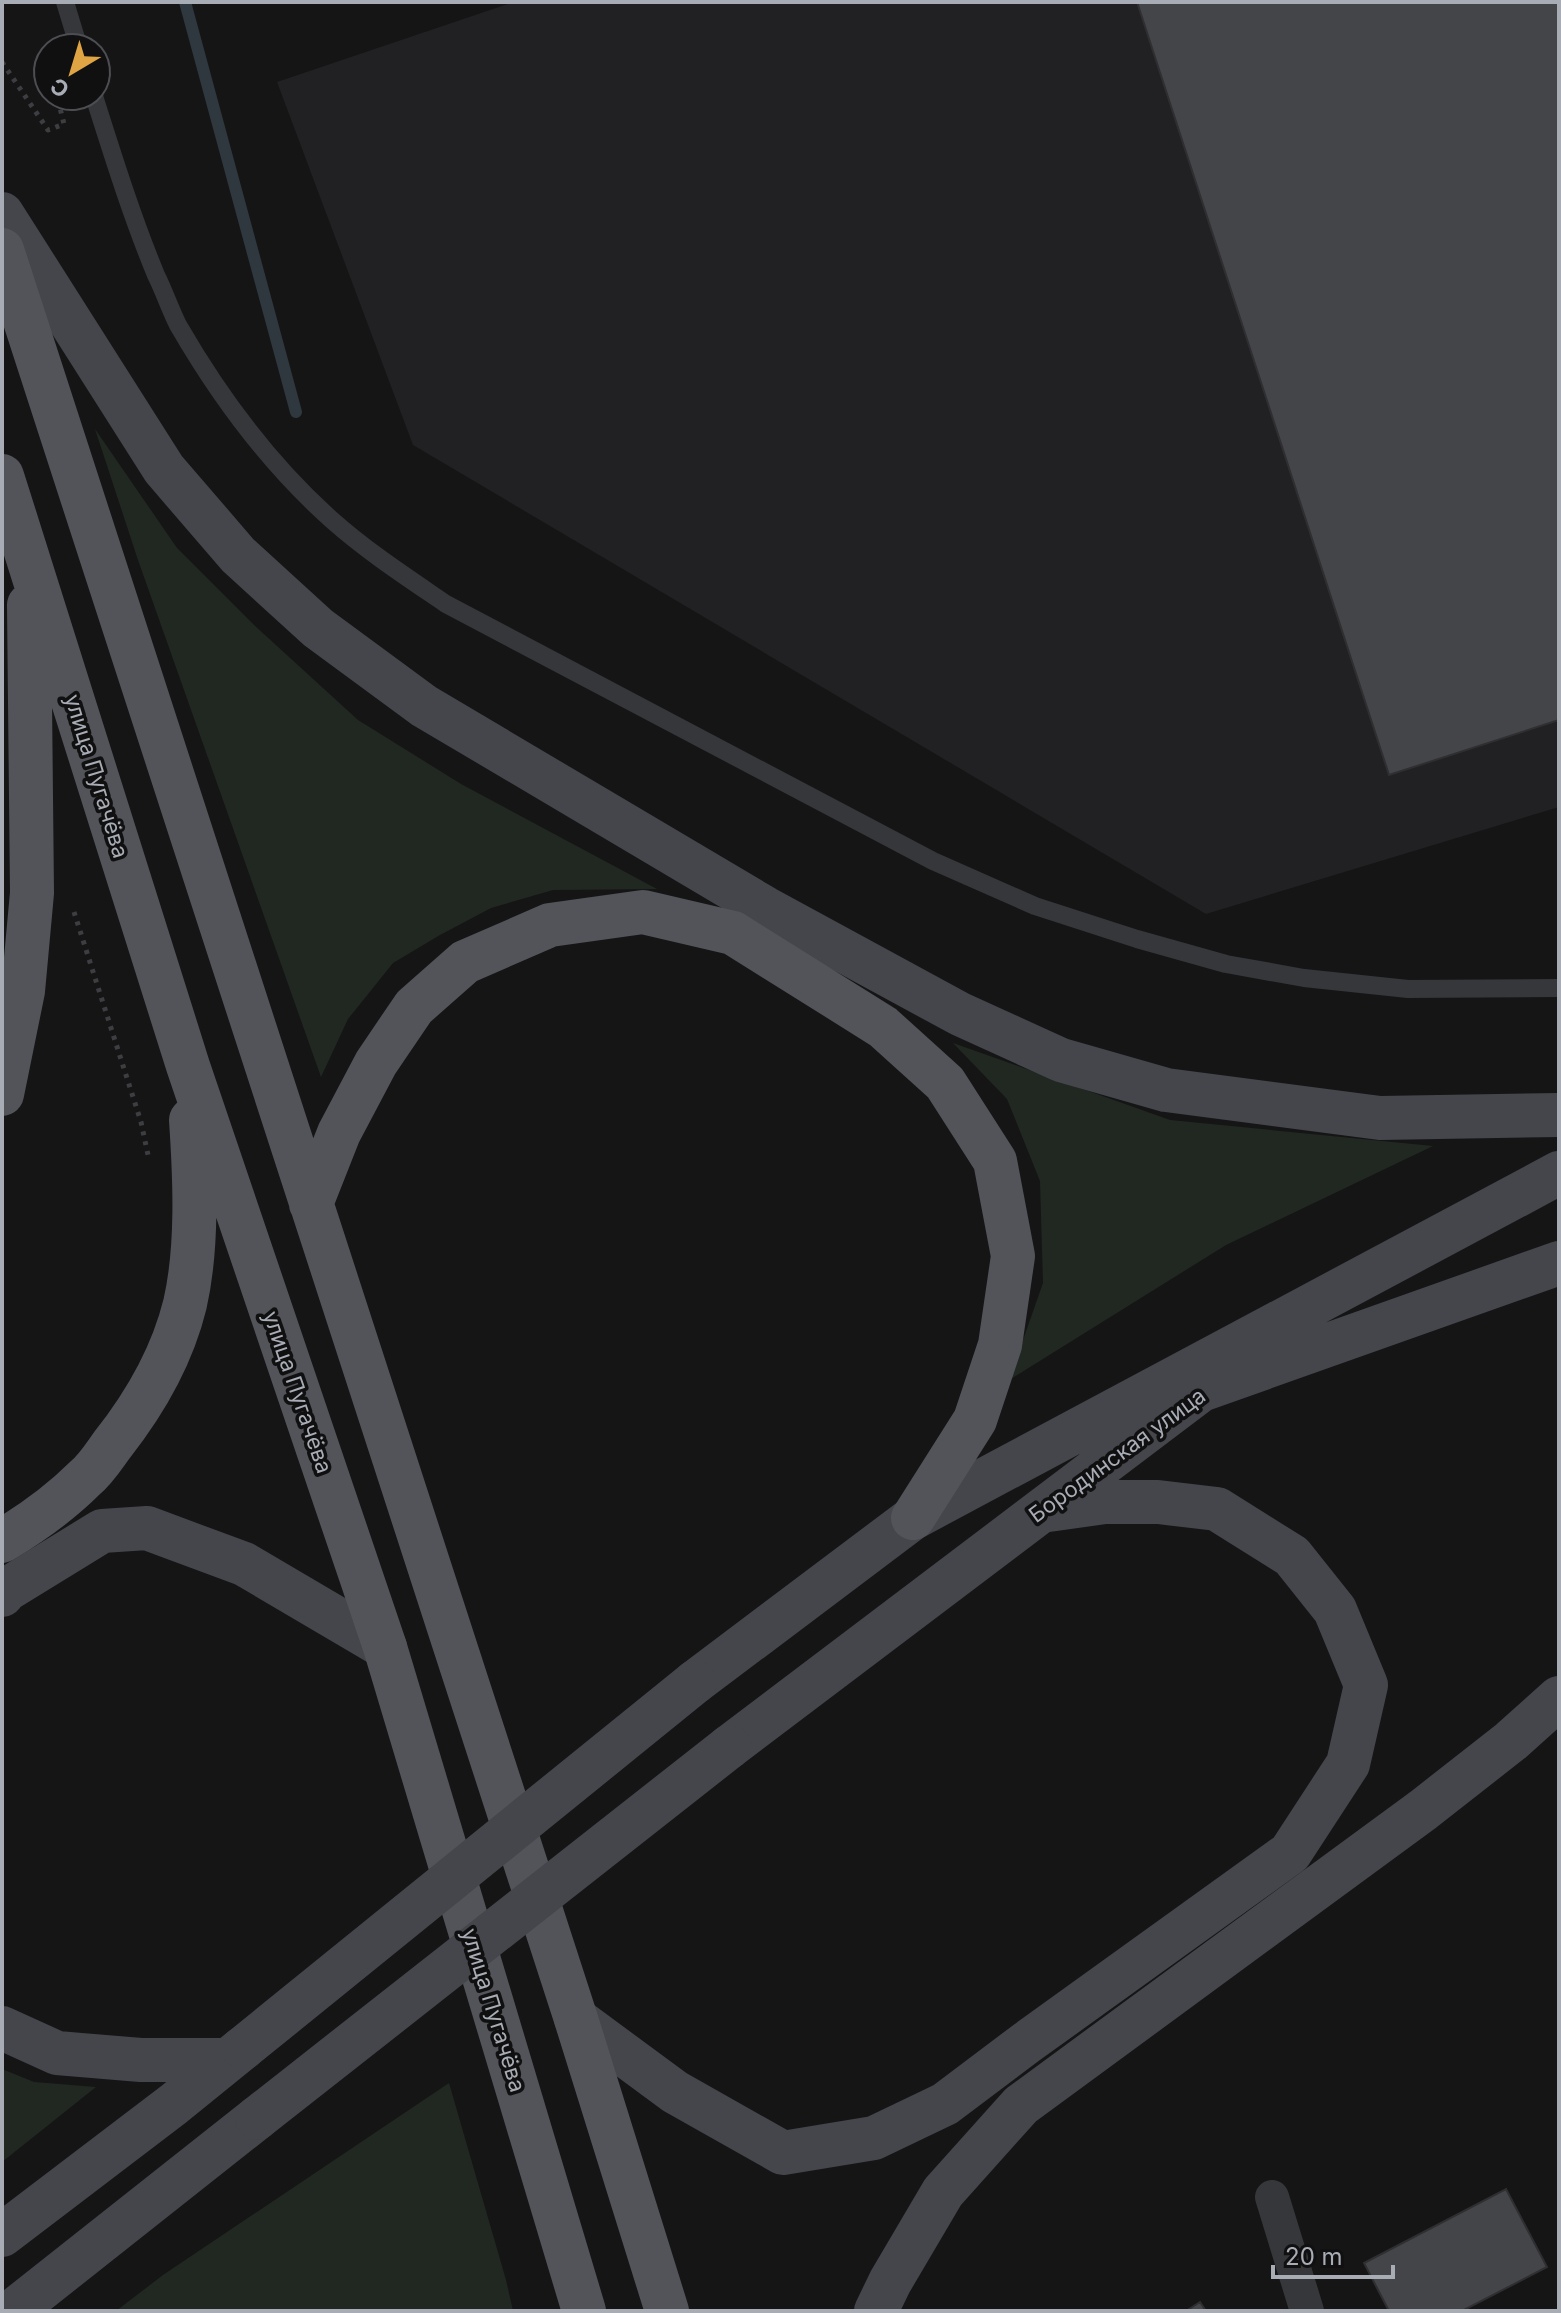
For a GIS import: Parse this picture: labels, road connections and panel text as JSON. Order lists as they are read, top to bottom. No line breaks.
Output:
{"streets":{"main road":["улица Пугачёва","Бородинская улица"]},"scale_bar":"20 m","north":"bottom left"}
